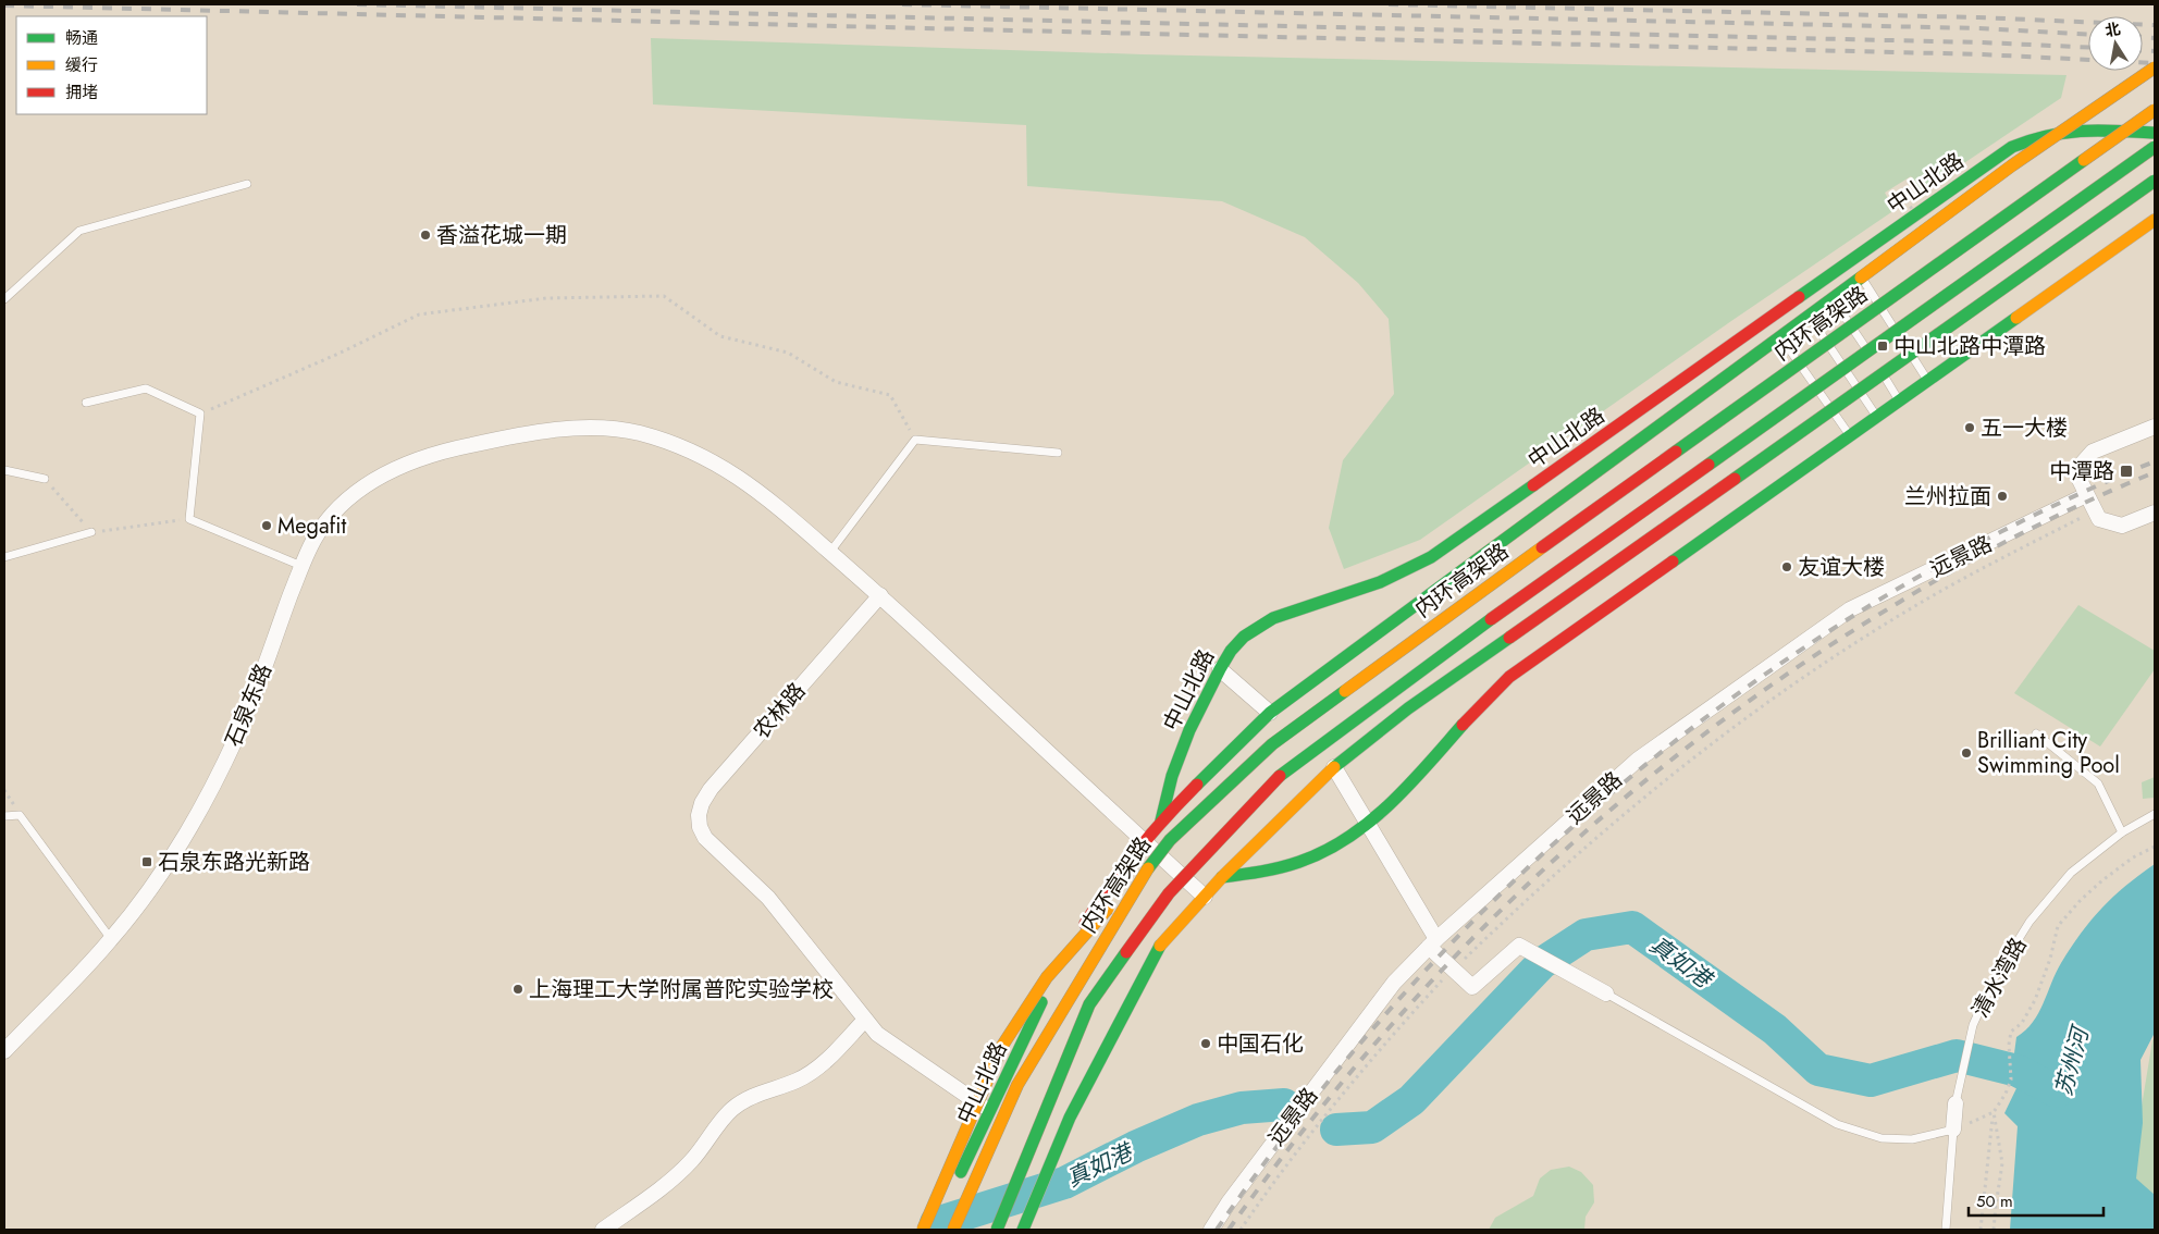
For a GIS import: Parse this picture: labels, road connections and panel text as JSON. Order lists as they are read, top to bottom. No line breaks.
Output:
{"streets":{"main road":["中山北路","内环高架路"],"street":["远景路","石泉东路","农林路","清水湾路"]},"crossings":[["中山北路","农林路"]],"water":["真如港","苏州河"],"places":{"other":["香溢花城一期","五一大楼","兰州拉面","Megafit","友谊大楼","Brilliant City Swimming Pool","上海理工大学附属普陀实验学校","中国石化"],"transit":["中山北路中潭路","中潭路","石泉东路光新路"]},"legend":["畅通","缓行","拥堵"],"scale_bar":"50 m","north":"top"}
